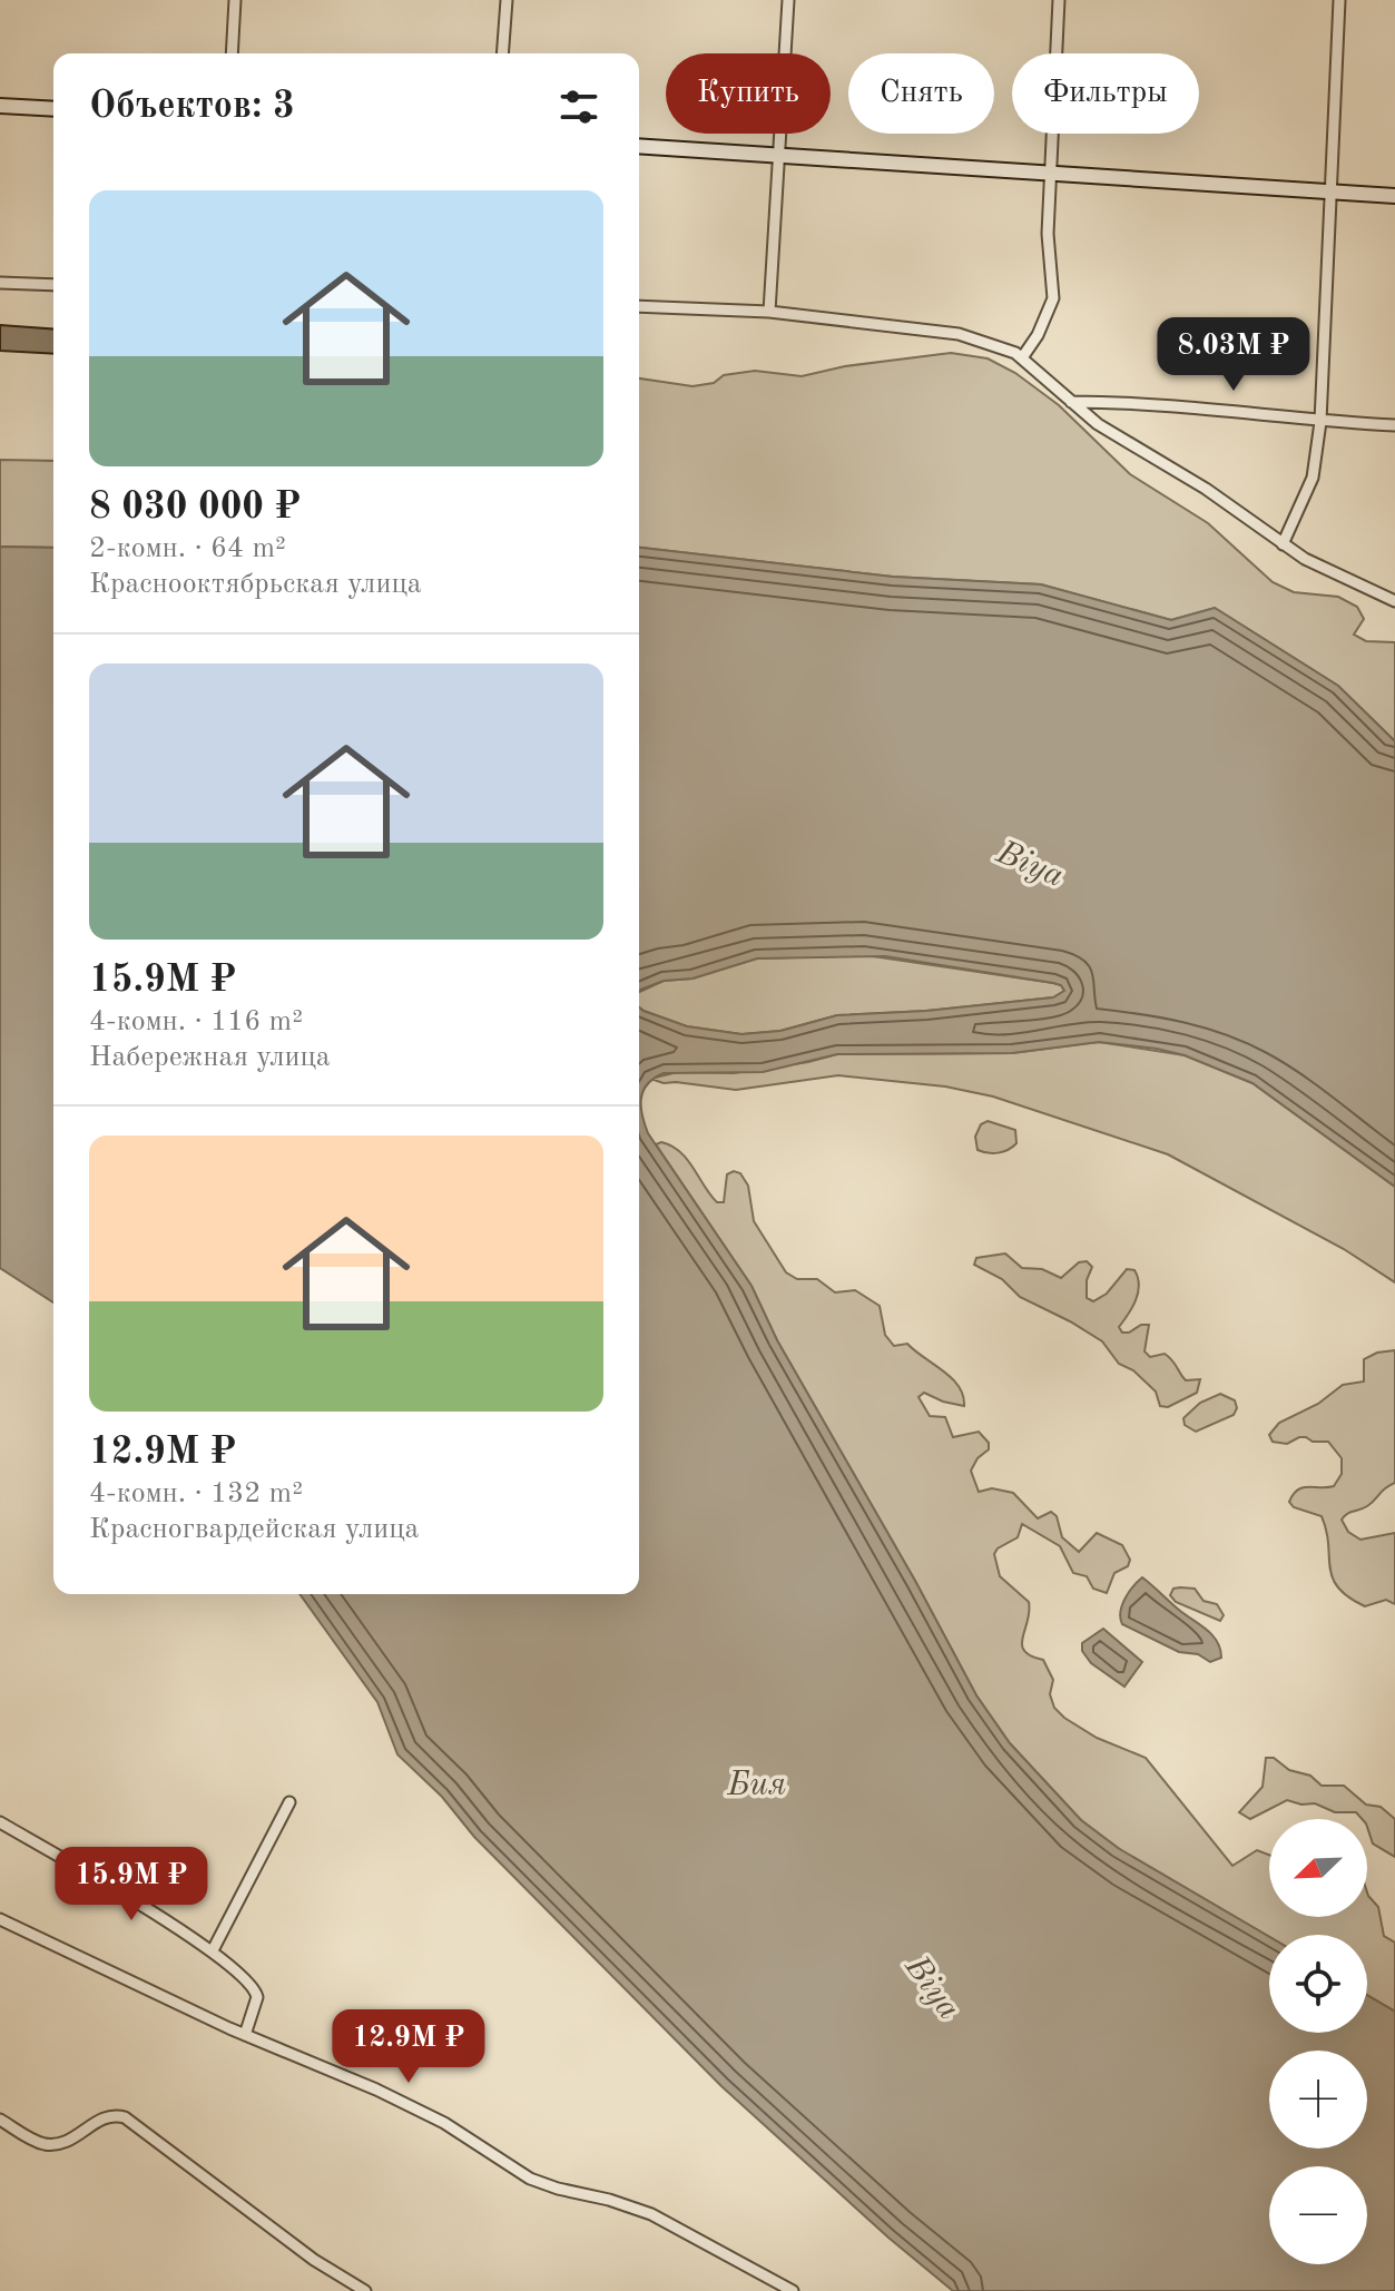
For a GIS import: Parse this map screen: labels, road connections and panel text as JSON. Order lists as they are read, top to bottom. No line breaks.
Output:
{"water":["Biya","Бия"],"north":"bottom left","page":{"chip":["Купить","Снять","Фильтры"],"heading":"Объектов: 3","list":[{"name":"8 030 000 ₽","note":"2-комн. · 64 m² · Краснооктябрьская улица"},{"name":"15.9M ₽","note":"4-комн. · 116 m² · Набережная улица"},{"name":"12.9M ₽","note":"4-комн. · 132 m² · Красногвардейская улица"}],"price":["8.03M ₽","15.9M ₽","12.9M ₽"],"map_buttons":["+","−"]}}
